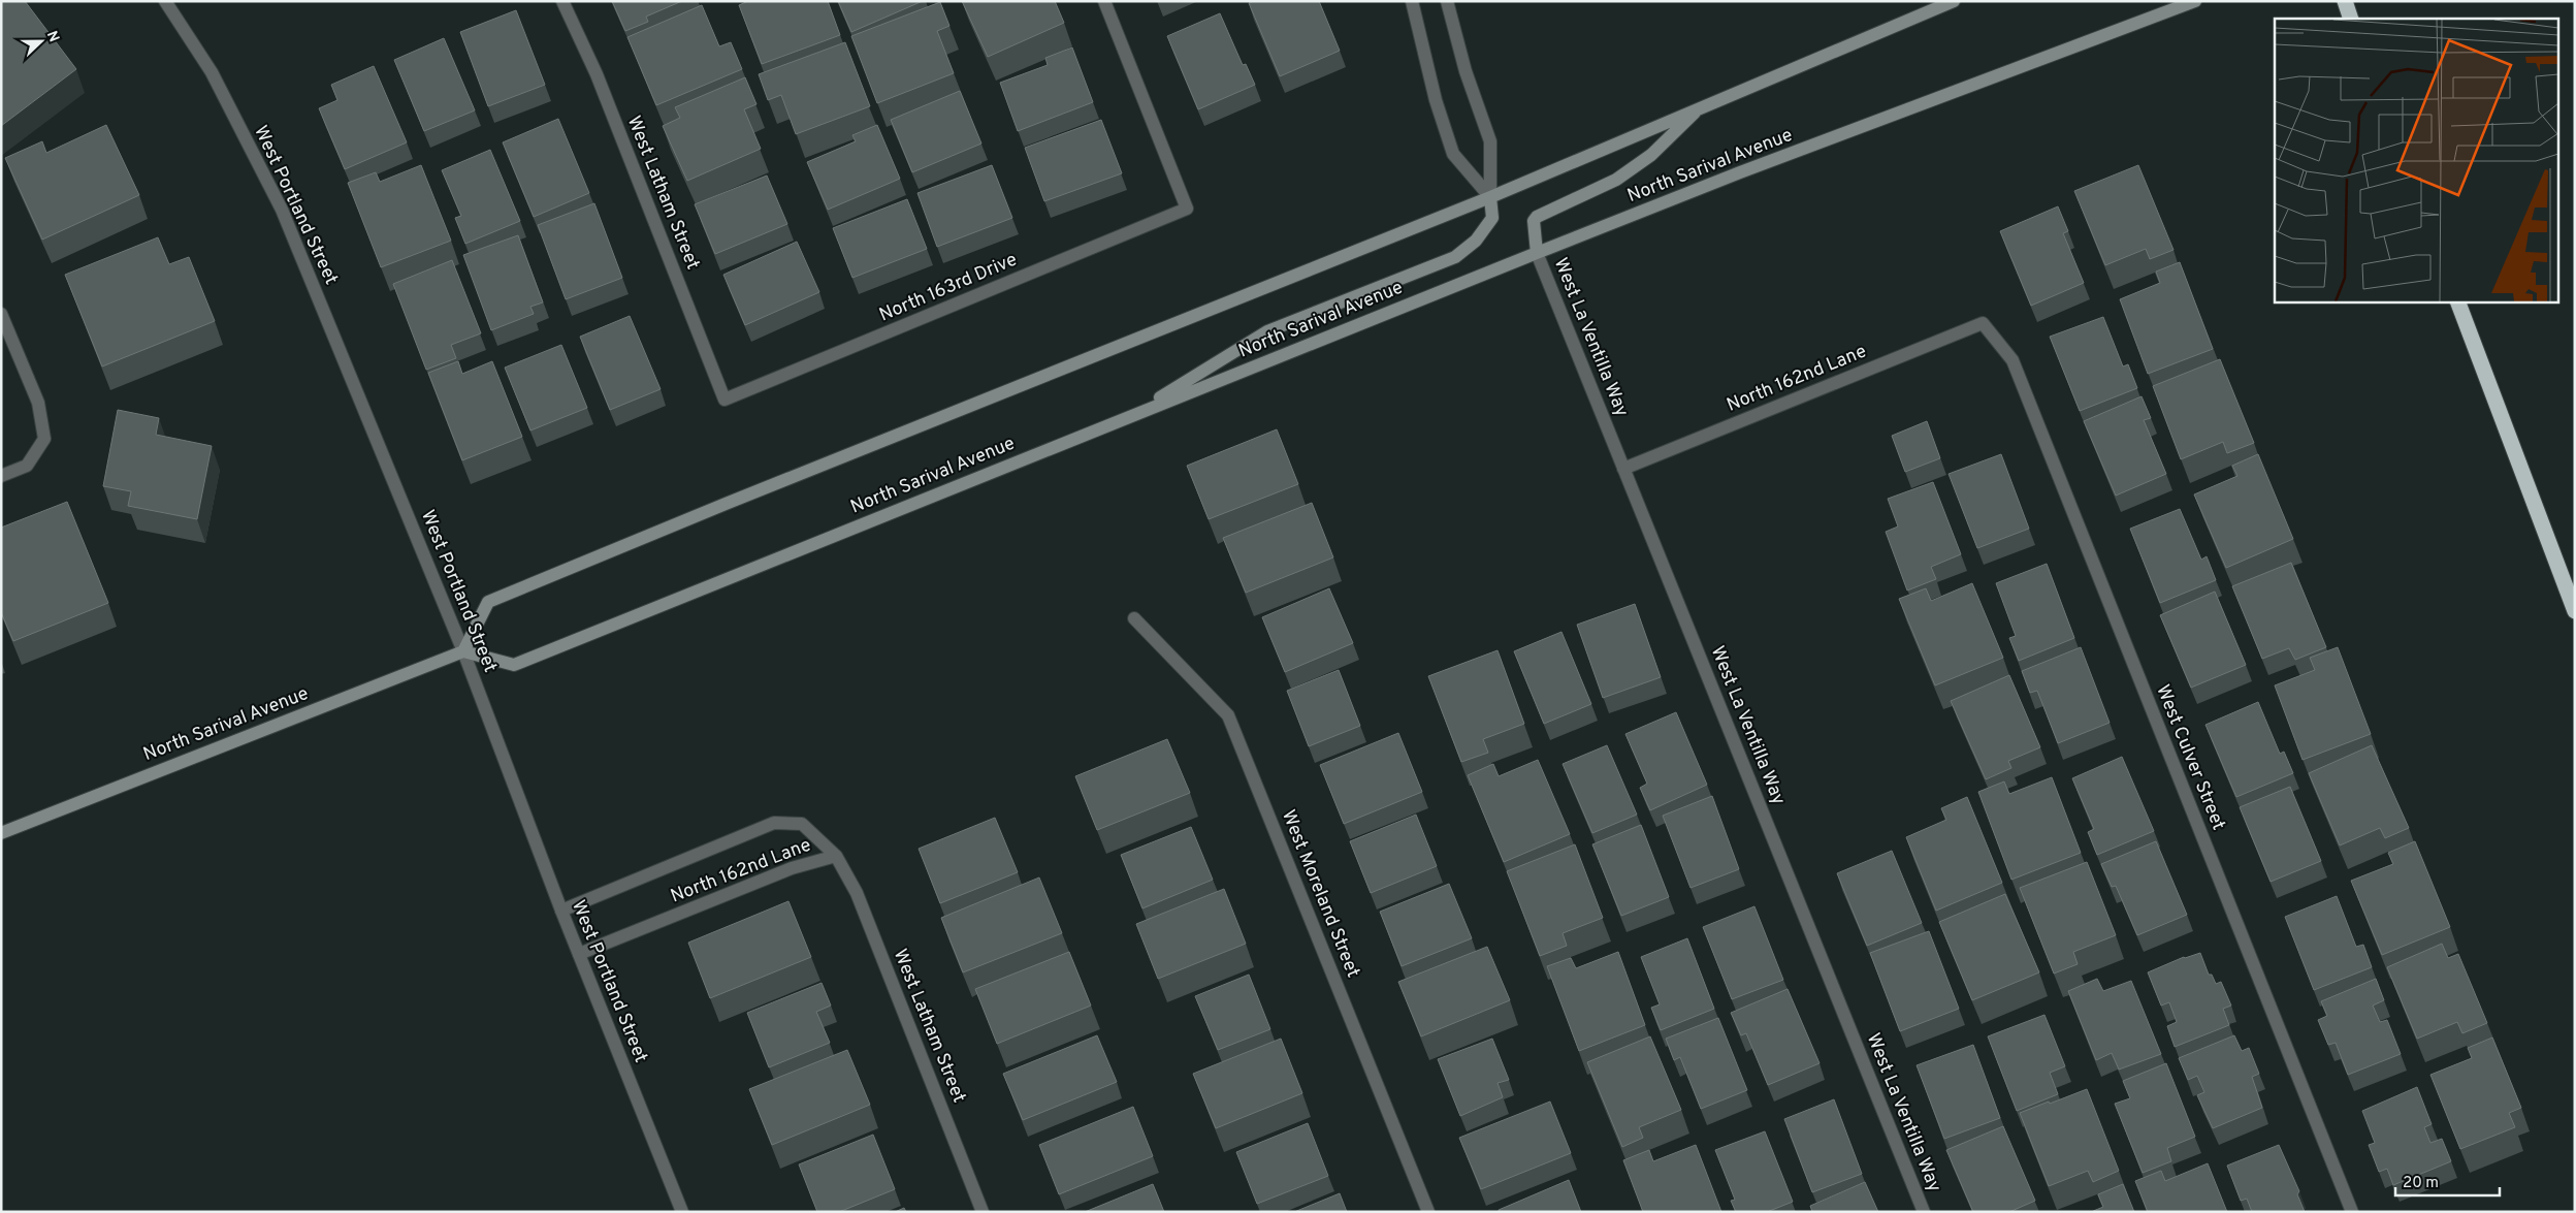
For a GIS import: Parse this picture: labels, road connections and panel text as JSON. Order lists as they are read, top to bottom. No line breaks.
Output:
{"streets":{"main road":["North Sarival Avenue"],"street":["West Latham Street","West Portland Street","North 163rd Drive","West La Ventilla Way","North 162nd Lane","West Culver Street","West Moreland Street"]},"crossings":[["North Sarival Avenue","West Portland Street"],["North Sarival Avenue","West La Ventilla Way"],["West Latham Street","North 163rd Drive"],["West Latham Street","North 162nd Lane"],["West Portland Street","North 162nd Lane"],["West La Ventilla Way","North 162nd Lane"],["North 162nd Lane","West Culver Street"]],"scale_bar":"20 m","north":"right"}
